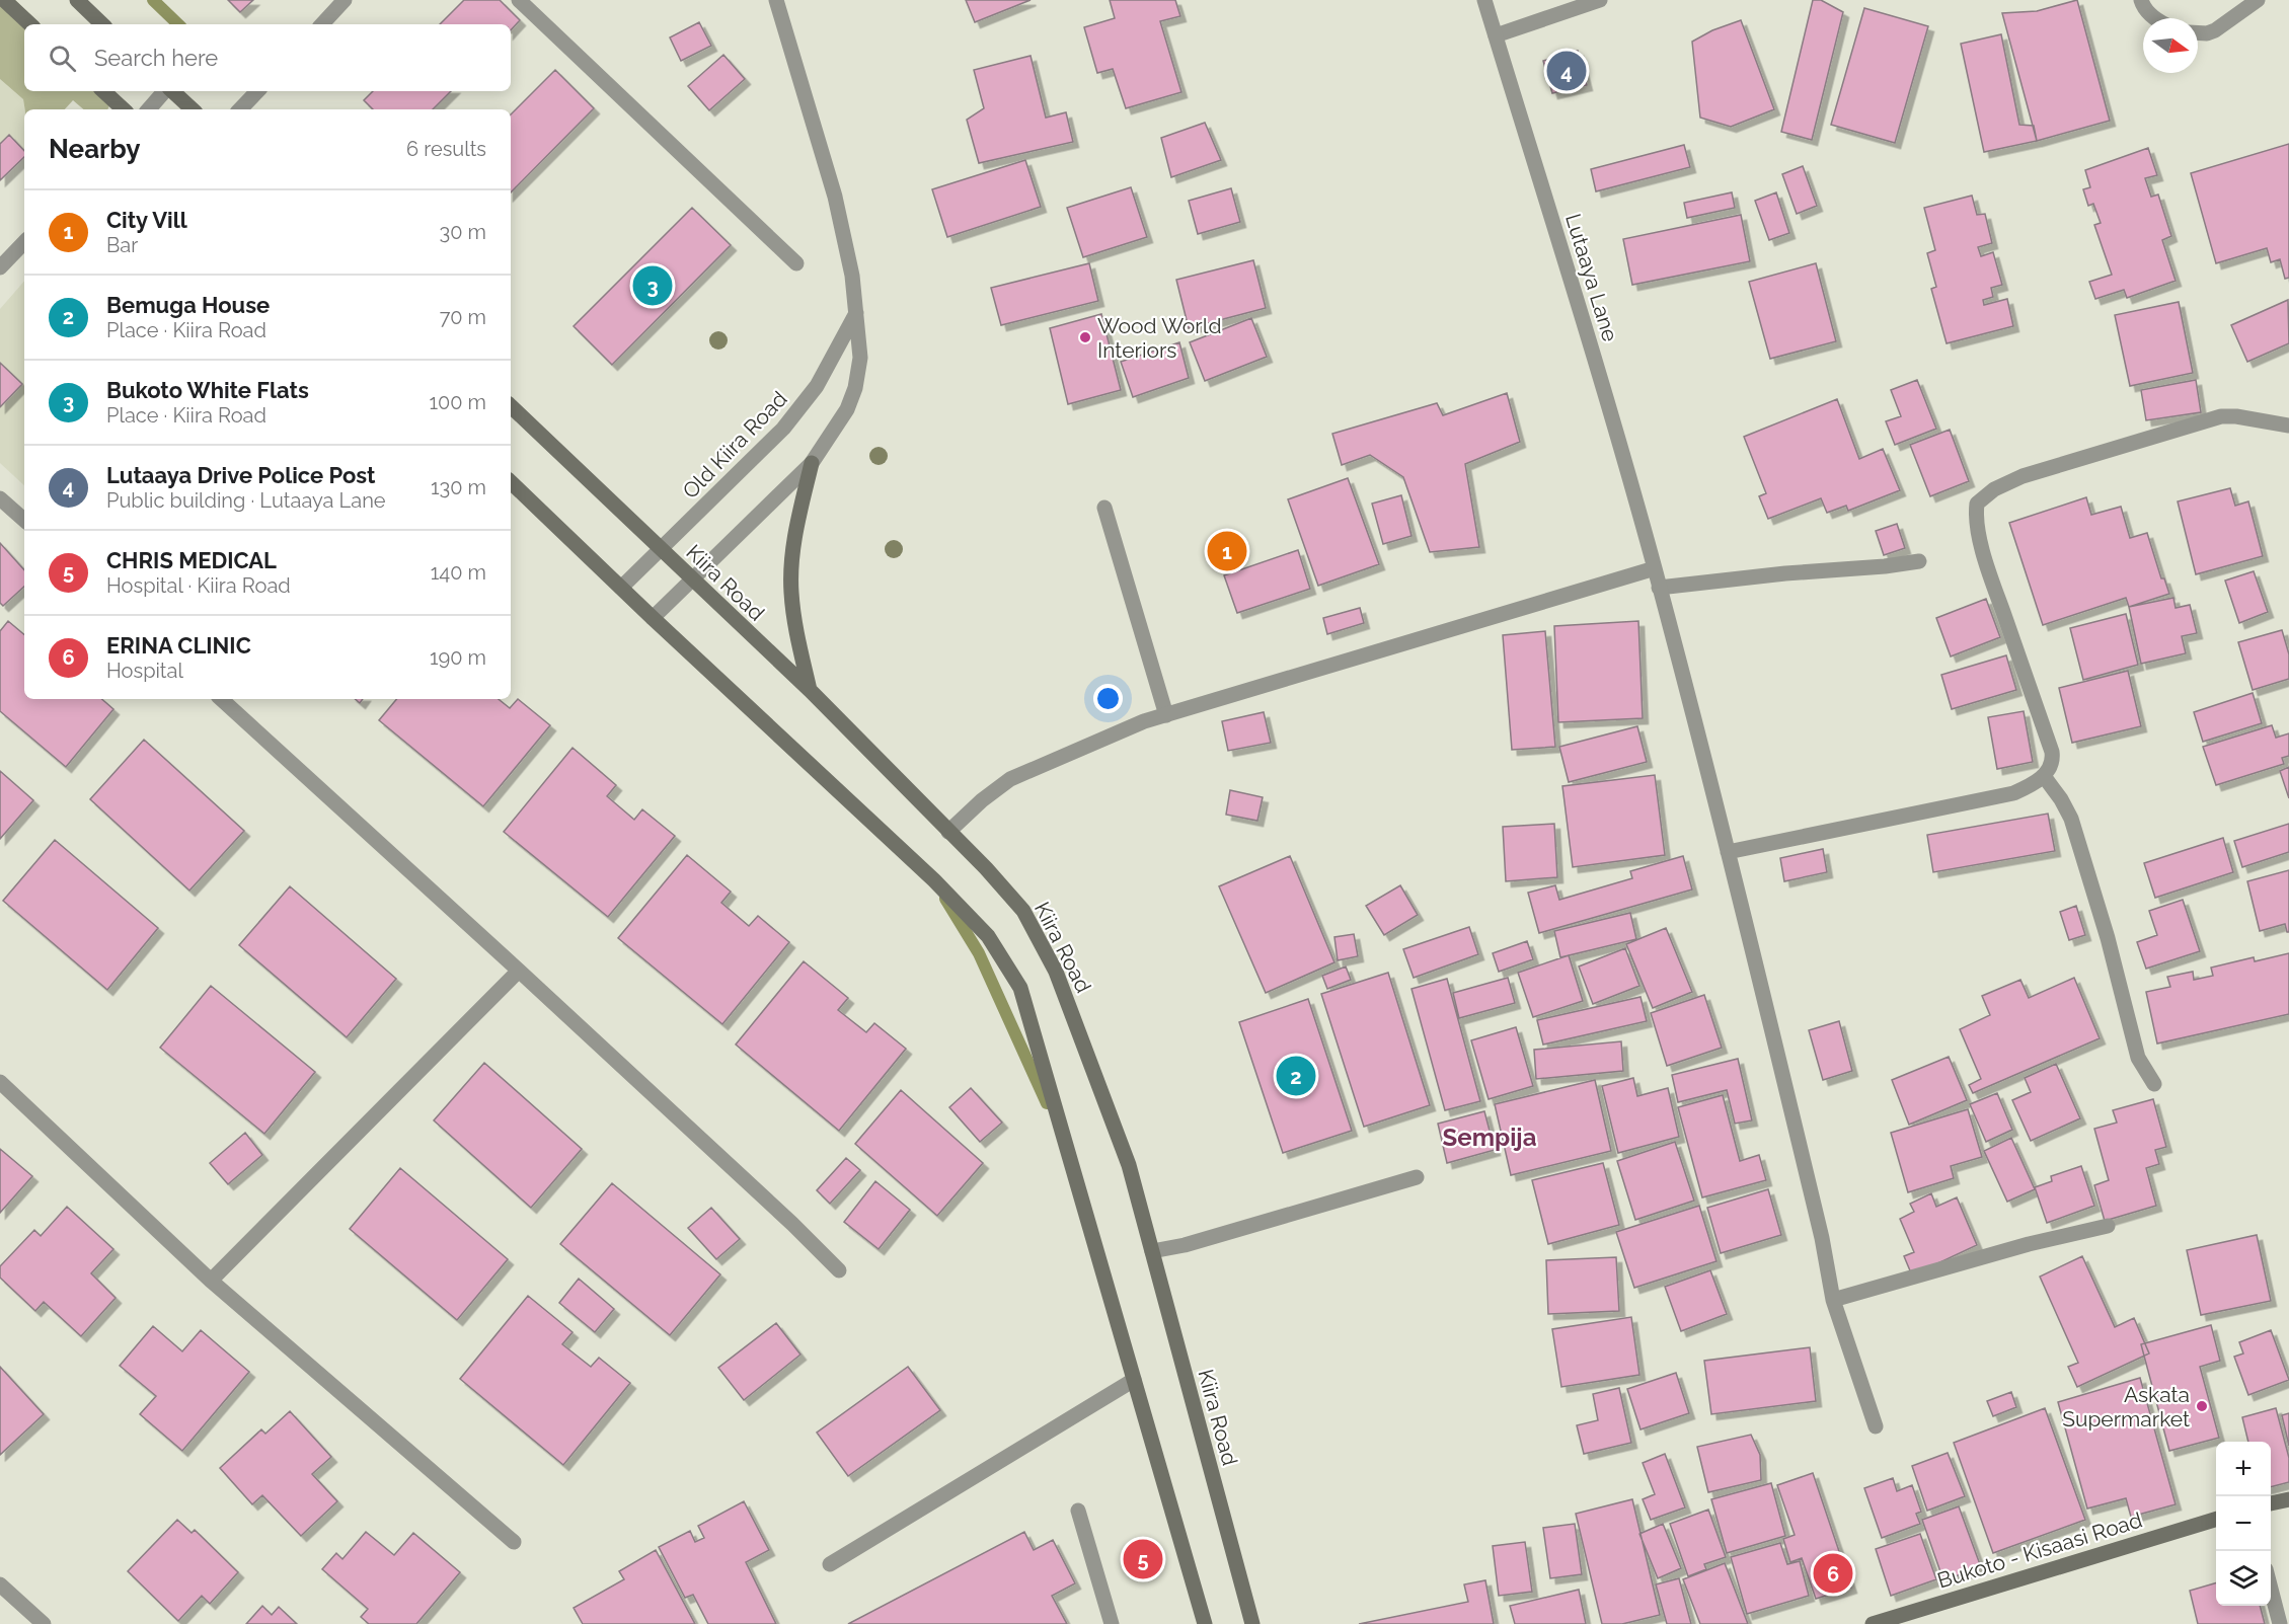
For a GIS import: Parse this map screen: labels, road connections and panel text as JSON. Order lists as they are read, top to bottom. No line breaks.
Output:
{"streets":{"main road":["Kiira Road","Bukoto - Kisaasi Road"],"street":["Lutaaya Lane","Old Kiira Road"]},"crossings":[["Old Kiira Road","Kiira Road"]],"districts":["Sempija"],"places":["Wood World Interiors","Askata Supermarket"],"north":"right","page":{"search":"Search here","pins":["4","3","1","2","5","6"],"heading":["Nearby","6 results"],"list":[{"mark":"1","name":"City Vill","note":"Bar","value":"30 m"},{"mark":"2","name":"Bemuga House","note":"Place · Kiira Road","value":"70 m"},{"mark":"3","name":"Bukoto White Flats","note":"Place · Kiira Road","value":"100 m"},{"mark":"4","name":"Lutaaya Drive Police Post","note":"Public building · Lutaaya Lane","value":"130 m"},{"mark":"5","name":"CHRIS MEDICAL","note":"Hospital · Kiira Road","value":"140 m"},{"mark":"6","name":"ERINA CLINIC","note":"Hospital","value":"190 m"}],"map_buttons":["+","−"]}}
